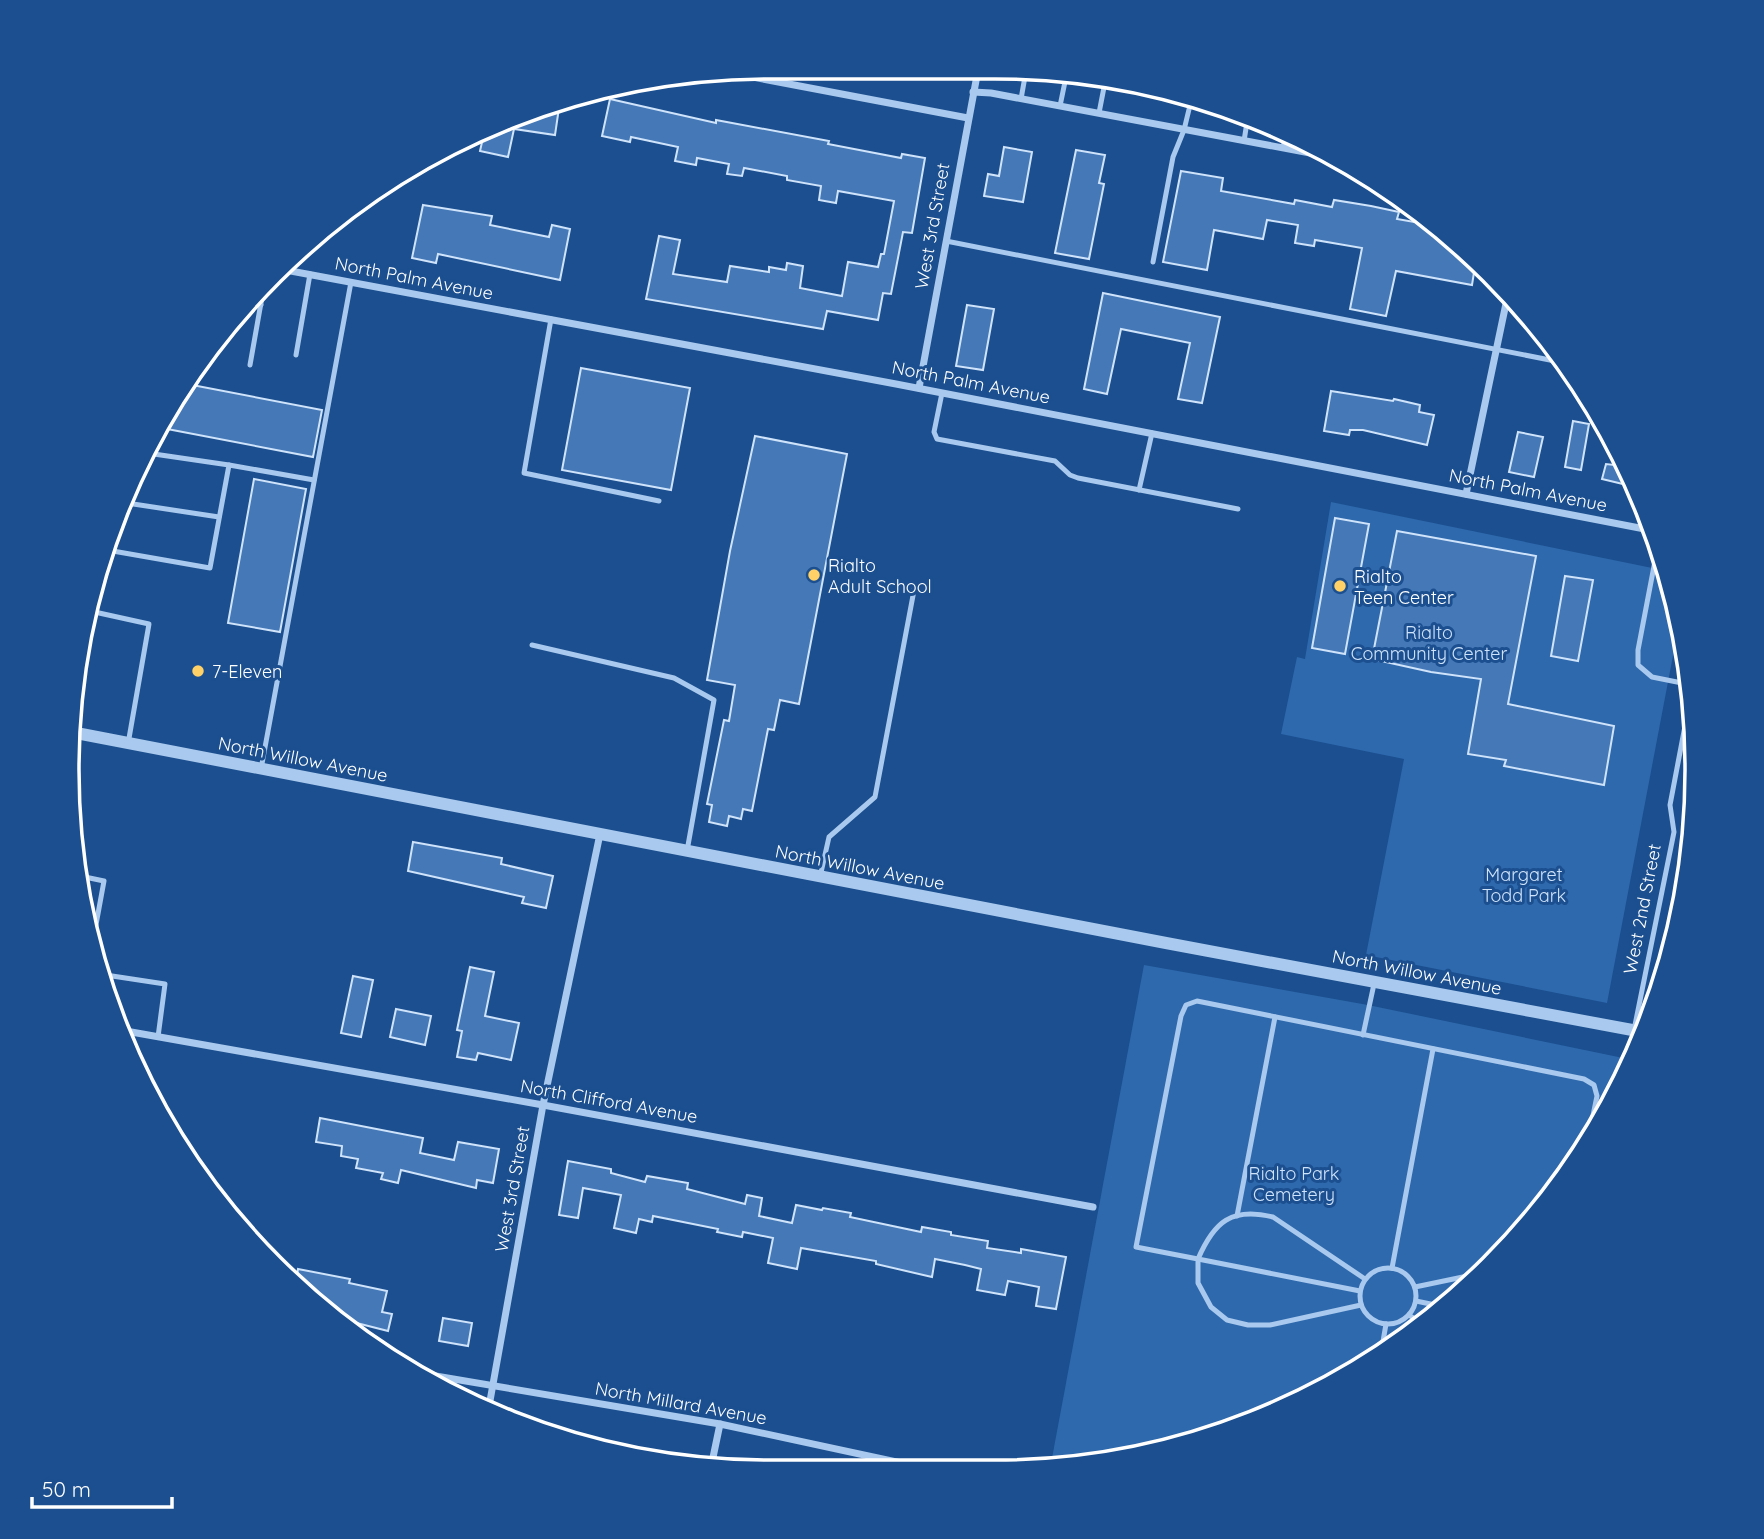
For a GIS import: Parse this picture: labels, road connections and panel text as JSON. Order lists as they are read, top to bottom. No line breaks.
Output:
{"streets":{"street":["West 3rd Street","North Palm Avenue","North Willow Avenue","North Clifford Avenue","North Millard Avenue"],"lane":["West 2nd Street"]},"crossings":[["West 3rd Street","North Palm Avenue"],["West 3rd Street","North Willow Avenue"],["West 3rd Street","North Clifford Avenue"],["West 3rd Street","North Millard Avenue"]],"parks":["Rialto Community Center","Margaret Todd Park","Rialto Park Cemetery"],"places":["Rialto Adult School","Rialto Teen Center","7-Eleven"],"scale_bar":"50 m"}
